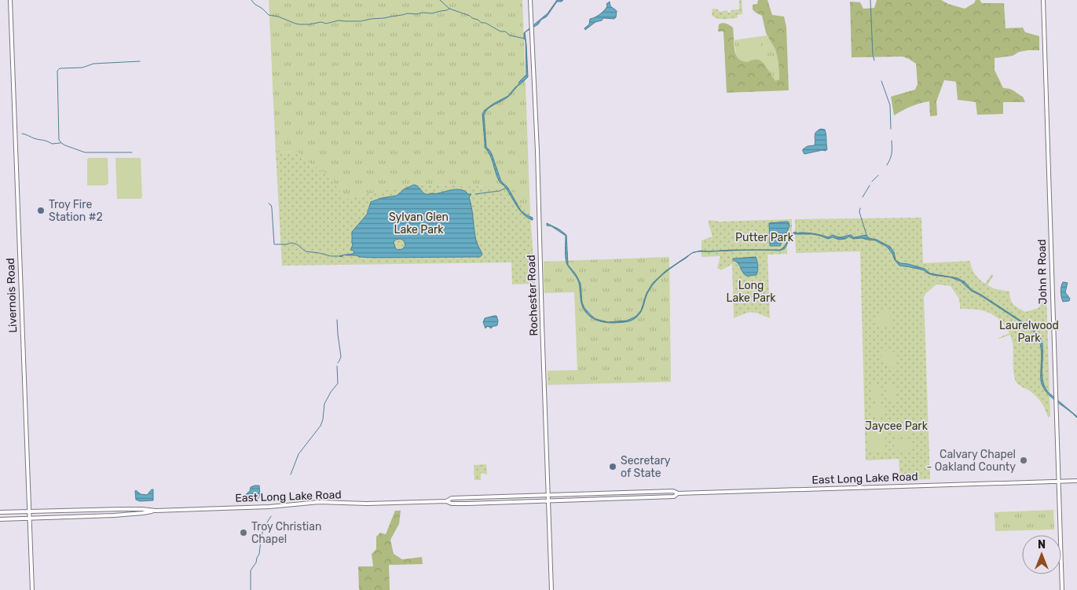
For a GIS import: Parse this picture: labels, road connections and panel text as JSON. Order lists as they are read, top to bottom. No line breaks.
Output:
{"streets":{"main road":["John R Road","Livernois Road","Rochester Road","East Long Lake Road"]},"crossings":[["John R Road","East Long Lake Road"],["Livernois Road","East Long Lake Road"],["Rochester Road","East Long Lake Road"]],"parks":["Sylvan Glen Lake Park","Putter Park","Long Lake Park","Laurelwood Park","Jaycee Park"],"places":["Troy Fire Station #2","Calvary Chapel - Oakland County","Secretary of State","Troy Christian Chapel"],"north":"top"}
